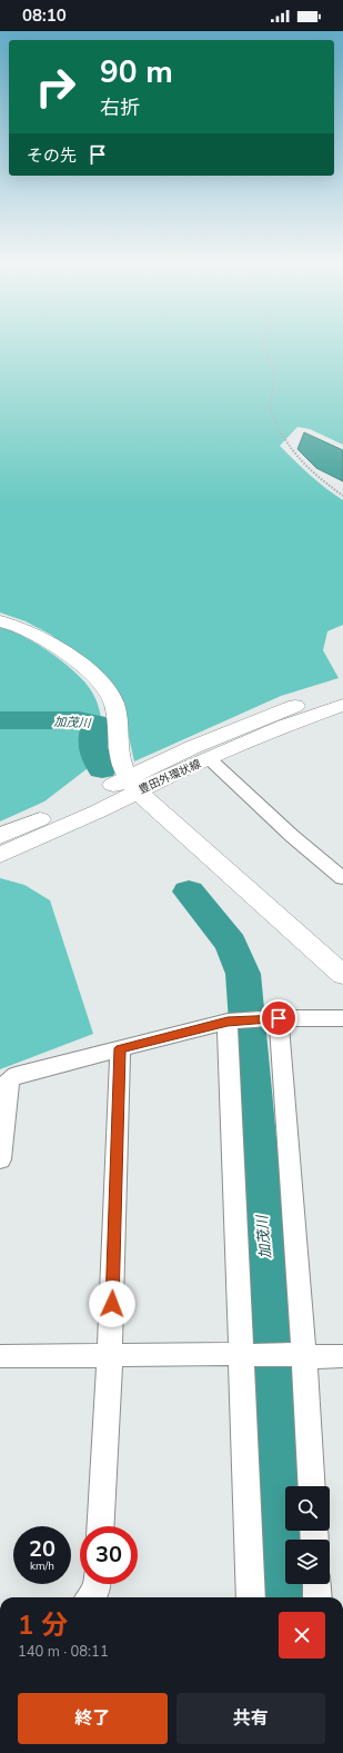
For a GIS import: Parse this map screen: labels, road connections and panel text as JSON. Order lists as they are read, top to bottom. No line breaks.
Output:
{"streets":{"street":["豊田外環状線"]},"water":["加茂川"],"page":{"status":"08:10","turn":["90 m","右折"],"then":"その先","speed":"20 km/h","limit":"30","heading":["1 分","140 m · 08:11"],"buttons":["終了","共有"]}}
